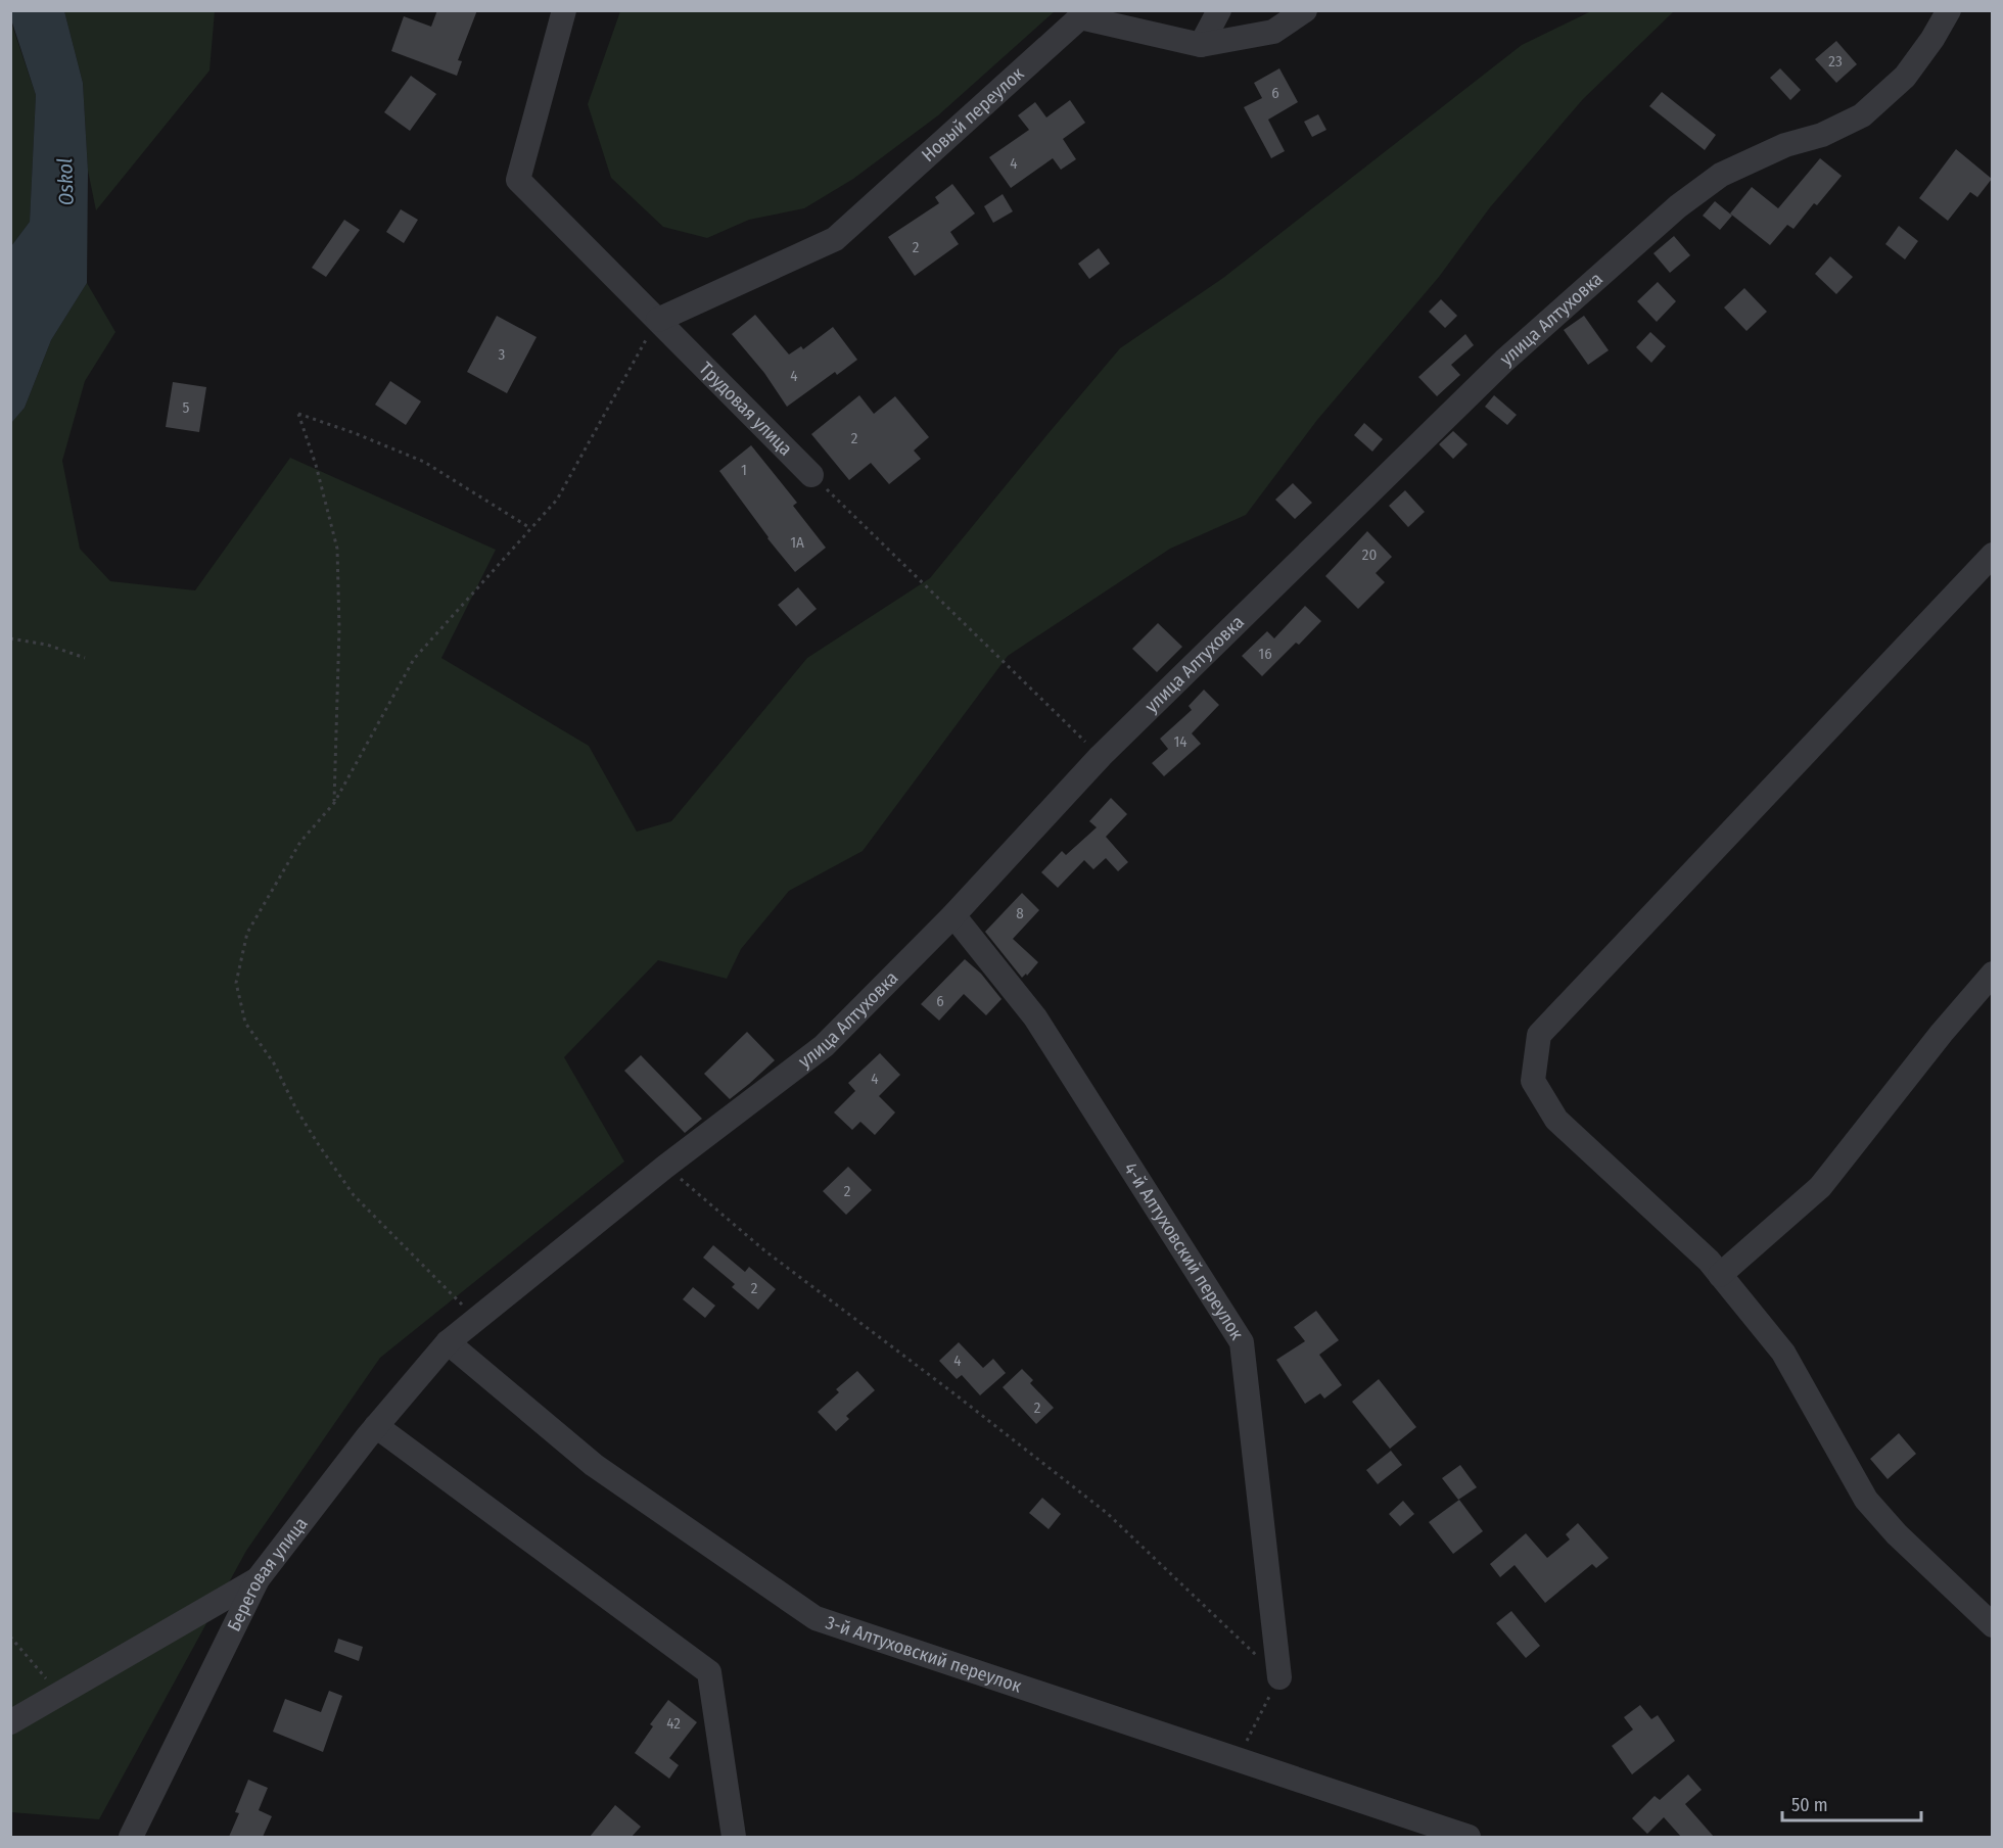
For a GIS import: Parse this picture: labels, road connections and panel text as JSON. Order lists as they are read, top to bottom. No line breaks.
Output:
{"streets":{"street":["Новый переулок","улица Алтуховка","Трудовая улица","4-й Алтуховский переулок","Береговая улица","3-й Алтуховский переулок"]},"crossings":[["Новый переулок","Трудовая улица"],["улица Алтуховка","4-й Алтуховский переулок"],["улица Алтуховка","Береговая улица"],["улица Алтуховка","3-й Алтуховский переулок"],["Береговая улица","3-й Алтуховский переулок"]],"water":["Oskol"],"house_numbers":["23","6","4","2","3","4","5","2","1","1А","20","16","14","8","6","4","2","2","4","2","42"],"scale_bar":"50 m"}
